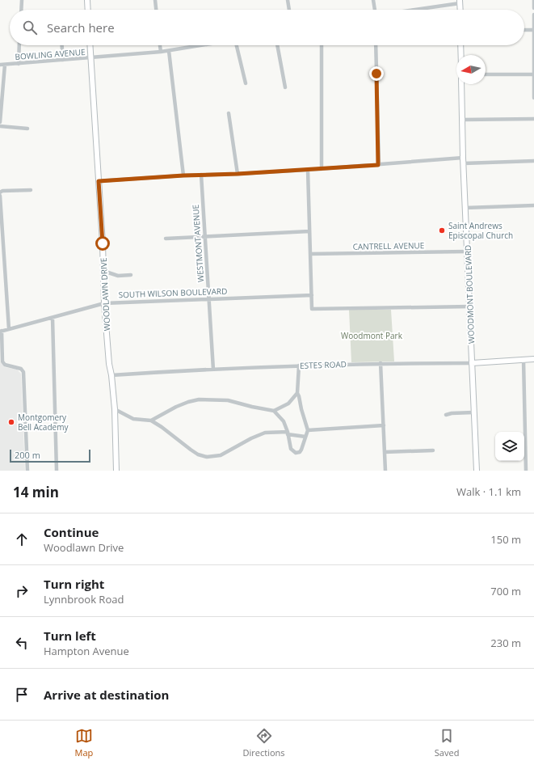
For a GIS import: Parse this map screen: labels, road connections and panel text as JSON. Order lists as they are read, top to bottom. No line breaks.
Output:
{"streets":{"main road":["WOODLAWN DRIVE","WOODMONT BOULEVARD","ESTES ROAD"],"street":["BOWLING AVENUE","WESTMONT AVENUE","CANTRELL AVENUE","SOUTH WILSON BOULEVARD"]},"crossings":[["BOWLING AVENUE","WOODLAWN DRIVE"],["WESTMONT AVENUE","SOUTH WILSON BOULEVARD"],["WESTMONT AVENUE","ESTES ROAD"],["CANTRELL AVENUE","WOODMONT BOULEVARD"],["SOUTH WILSON BOULEVARD","WOODLAWN DRIVE"],["WOODLAWN DRIVE","ESTES ROAD"],["WOODMONT BOULEVARD","ESTES ROAD"]],"parks":["Woodmont Park"],"places":["Saint Andrews Episcopal Church","Montgomery Bell Academy"],"scale_bar":"200 m","north":"left","page":{"search":"Search here","scale":"200 m","heading":["14 min","Walk · 1.1 km"],"list":[["Continue","Woodlawn Drive","150 m"],["Turn right","Lynnbrook Road","700 m"],["Turn left","Hampton Avenue","230 m"],"Arrive at destination"],"nav":["Map","Directions","Saved"]}}
